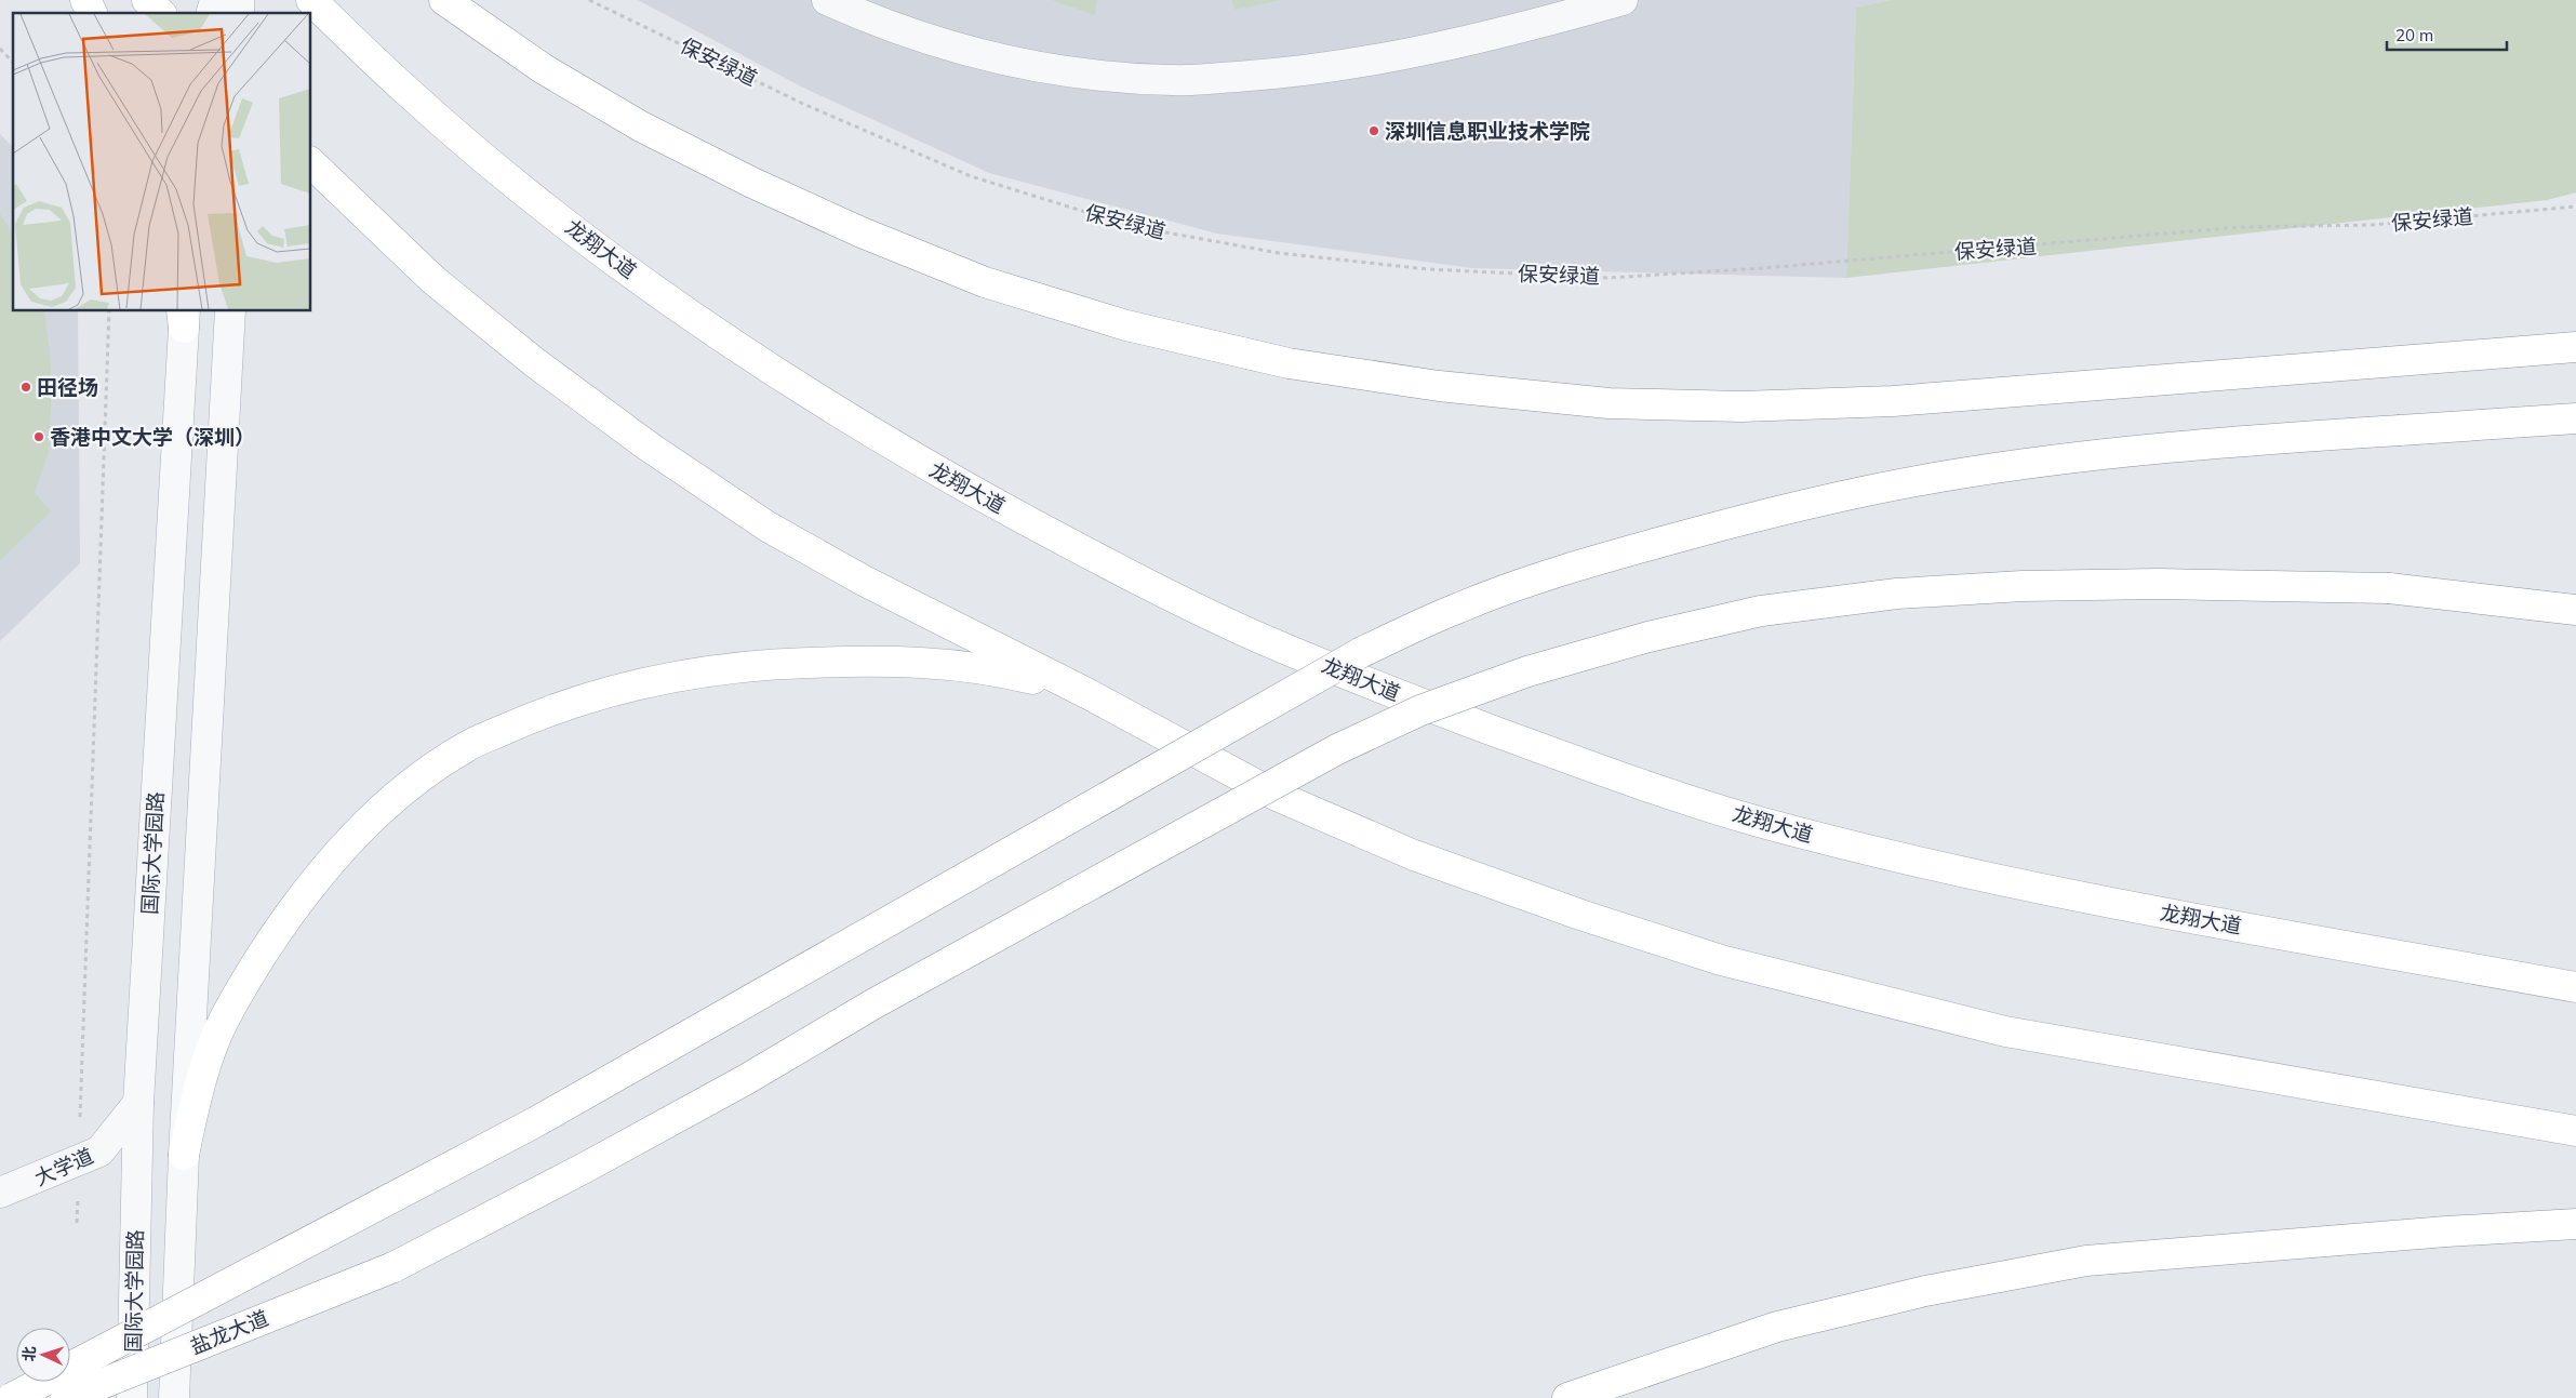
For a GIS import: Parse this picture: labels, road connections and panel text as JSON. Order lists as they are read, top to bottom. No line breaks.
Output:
{"streets":{"main road":["龙翔大道","盐龙大道"],"street":["国际大学园路","大学道"],"path":["保安绿道"]},"crossings":[["国际大学园路","大学道"]],"places":["深圳信息职业技术学院","田径场","香港中文大学（深圳）"],"scale_bar":"20 m","north":"left"}
